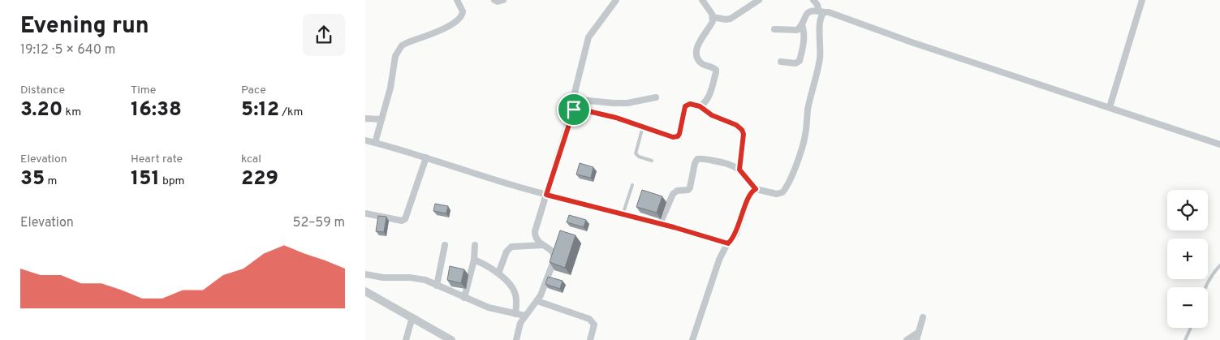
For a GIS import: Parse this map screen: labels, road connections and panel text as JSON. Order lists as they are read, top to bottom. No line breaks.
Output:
{"page":{"heading":["Evening run","19:12 · 5 × 640 m"],"stats":[["Distance","3.20 km"],["Time","16:38"],["Pace","5:12 /km"],["Elevation","35 m"],["Heart rate","151 bpm"],["kcal","229"]],"map_buttons":["+","−"],"chart":["Elevation","52–59 m"]}}
